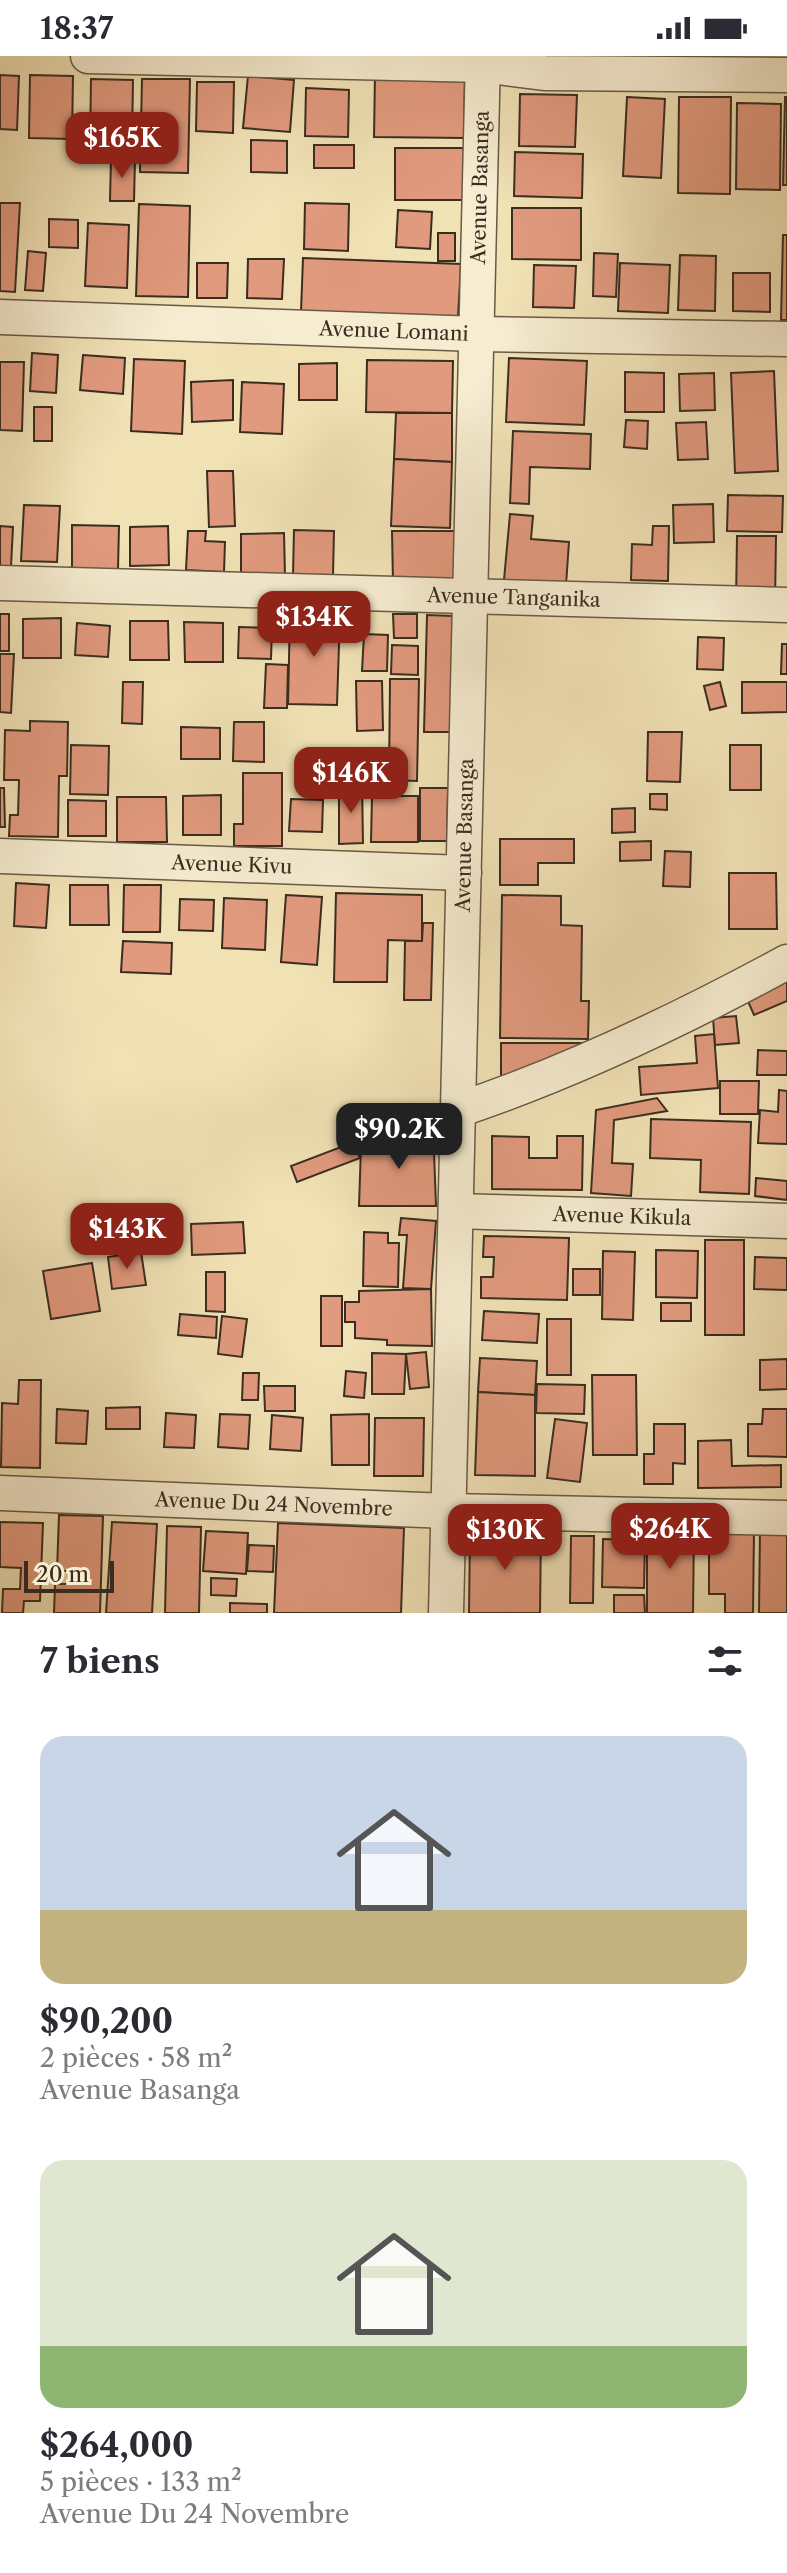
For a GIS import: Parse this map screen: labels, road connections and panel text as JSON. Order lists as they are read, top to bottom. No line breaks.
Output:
{"streets":{"street":["Avenue Basanga","Avenue Lomani","Avenue Tanganika","Avenue Kivu","Avenue Kikula","Avenue Du 24 Novembre"]},"crossings":[["Avenue Basanga","Avenue Lomani"],["Avenue Basanga","Avenue Tanganika"],["Avenue Basanga","Avenue Kivu"],["Avenue Basanga","Avenue Kikula"],["Avenue Basanga","Avenue Du 24 Novembre"]],"scale_bar":"20 m","page":{"status":"18:37","price":["$165K","$134K","$146K","$90.2K","$143K","$264K","$130K"],"scale":"20 m","heading":"7 biens","list":[{"name":"$90,200","note":"2 pièces · 58 m² · Avenue Basanga"},{"name":"$264,000","note":"5 pièces · 133 m² · Avenue Du 24 Novembre"}]}}
